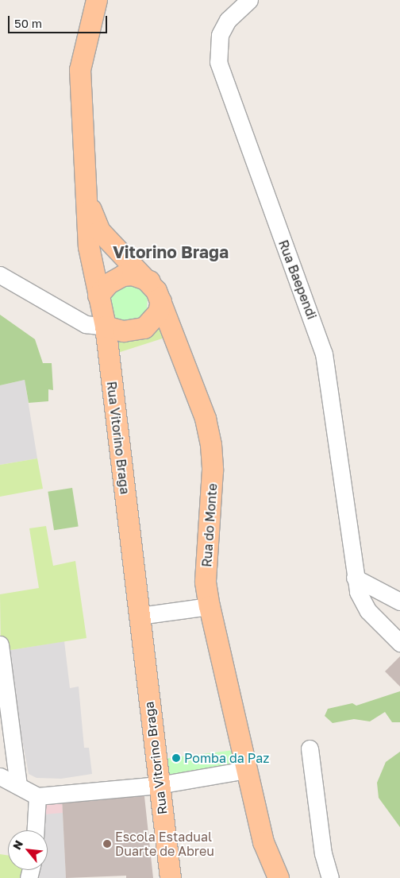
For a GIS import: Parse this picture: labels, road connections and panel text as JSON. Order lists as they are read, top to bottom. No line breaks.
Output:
{"streets":{"main road":["Rua Vitorino Braga","Rua do Monte"],"street":["Rua Baependi"]},"crossings":[["Rua Vitorino Braga","Rua do Monte"]],"districts":["Vitorino Braga"],"places":["Pomba da Paz","Escola Estadual Duarte de Abreu"],"scale_bar":"50 m","north":"top left"}
